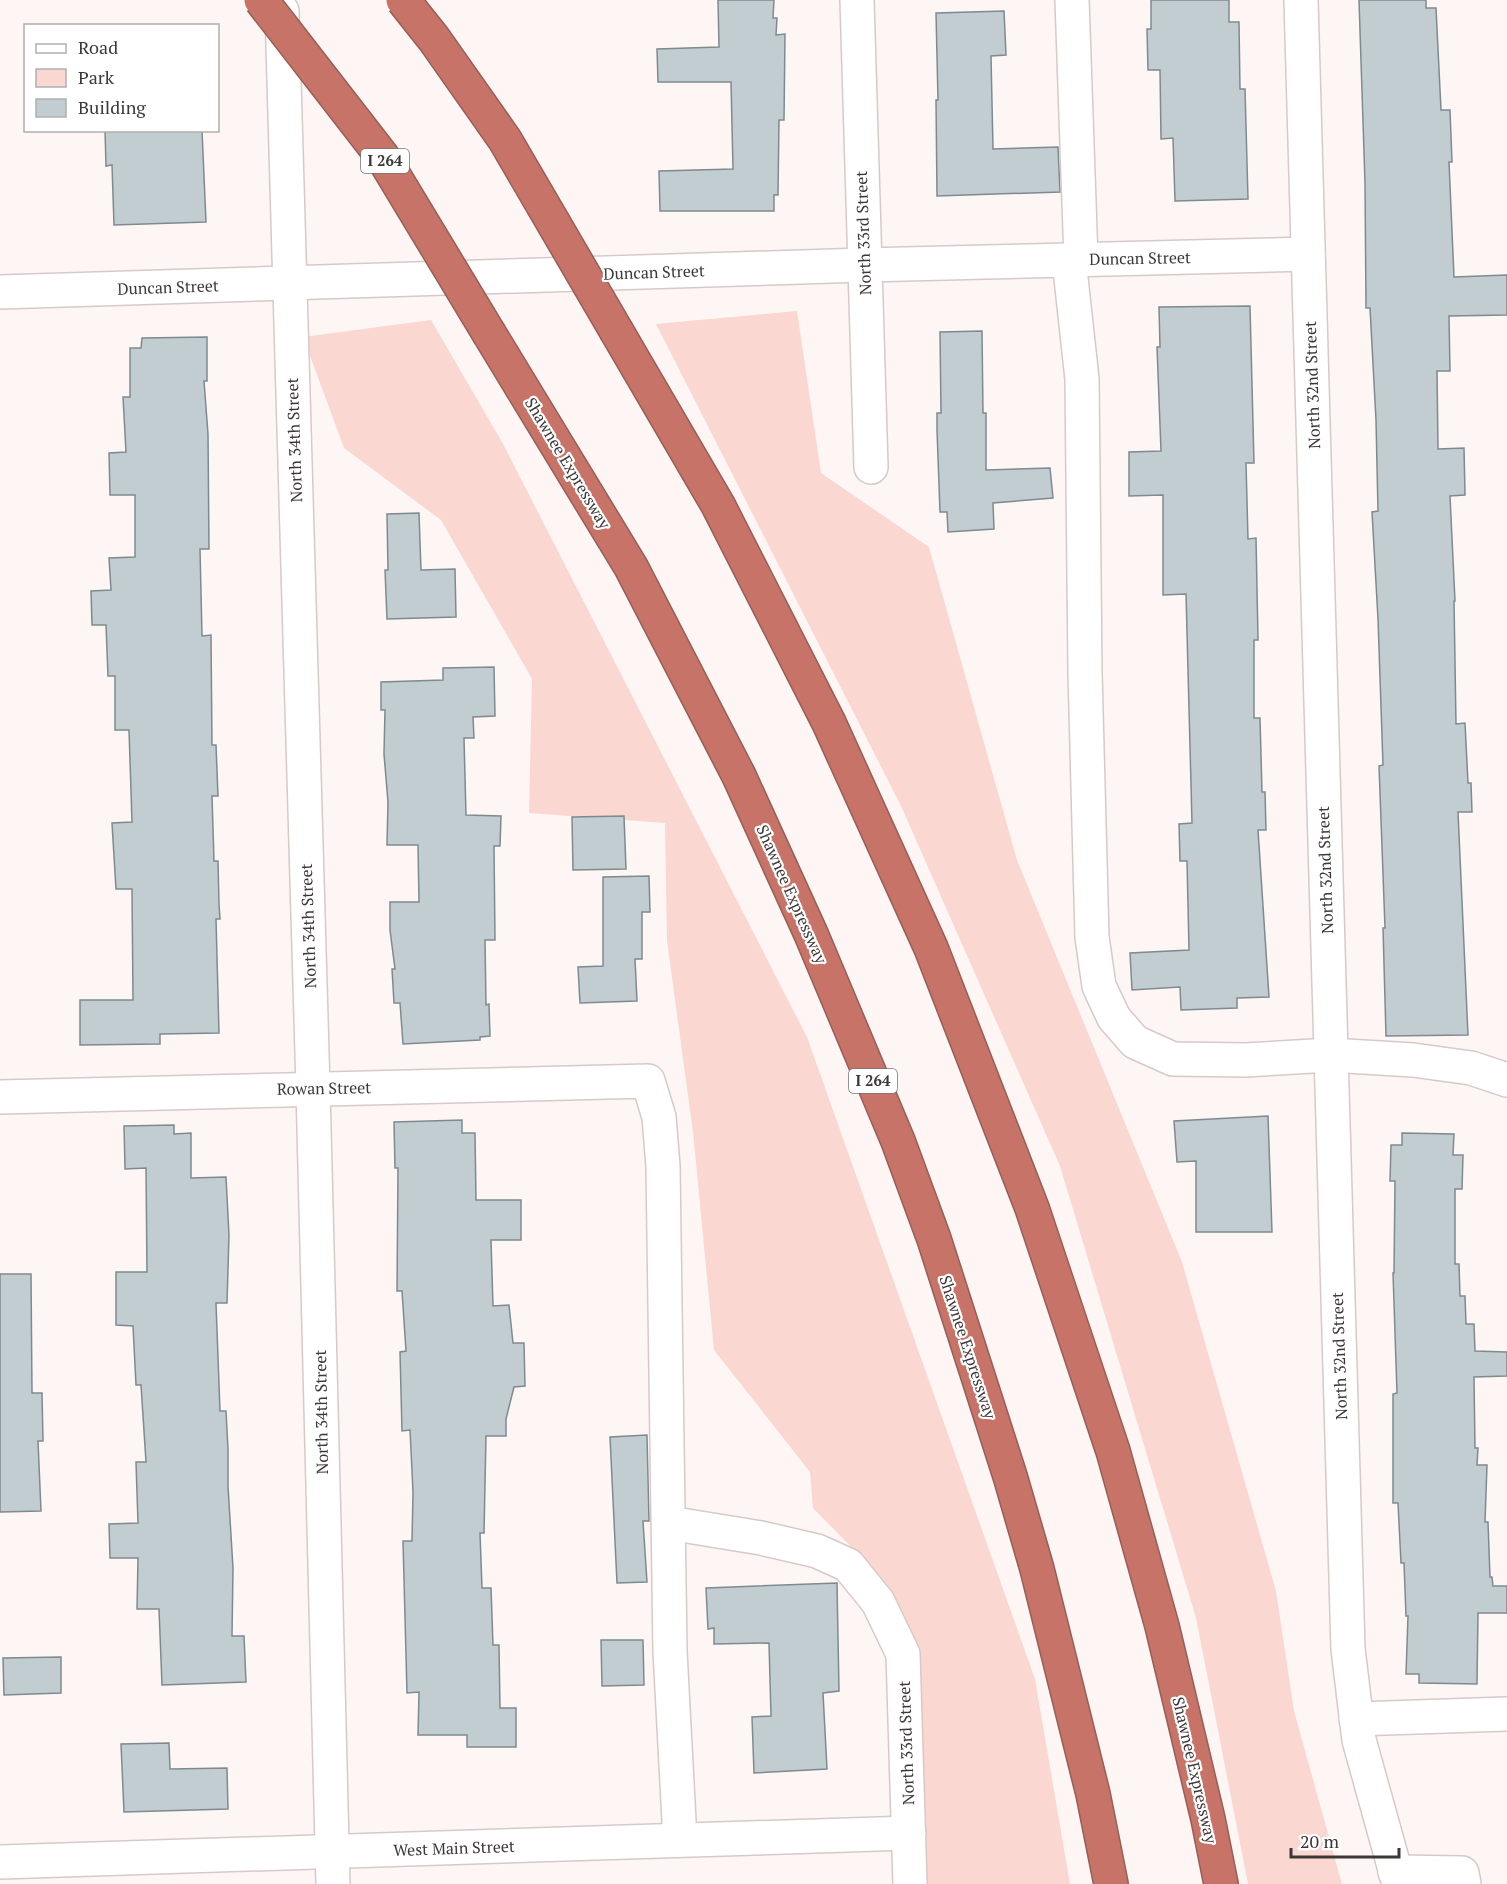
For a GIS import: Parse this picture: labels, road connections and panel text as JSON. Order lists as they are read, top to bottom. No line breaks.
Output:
{"streets":{"highway":["I 264","Shawnee Expressway"],"street":["North 33rd Street","Duncan Street","North 32nd Street","North 34th Street","Rowan Street","West Main Street"]},"crossings":[["North 33rd Street","Duncan Street"],["North 33rd Street","Rowan Street"],["North 33rd Street","West Main Street"],["Duncan Street","North 32nd Street"],["Duncan Street","North 34th Street"],["North 34th Street","Rowan Street"],["North 34th Street","West Main Street"]],"legend":["Road","Park","Building"],"scale_bar":"20 m"}
